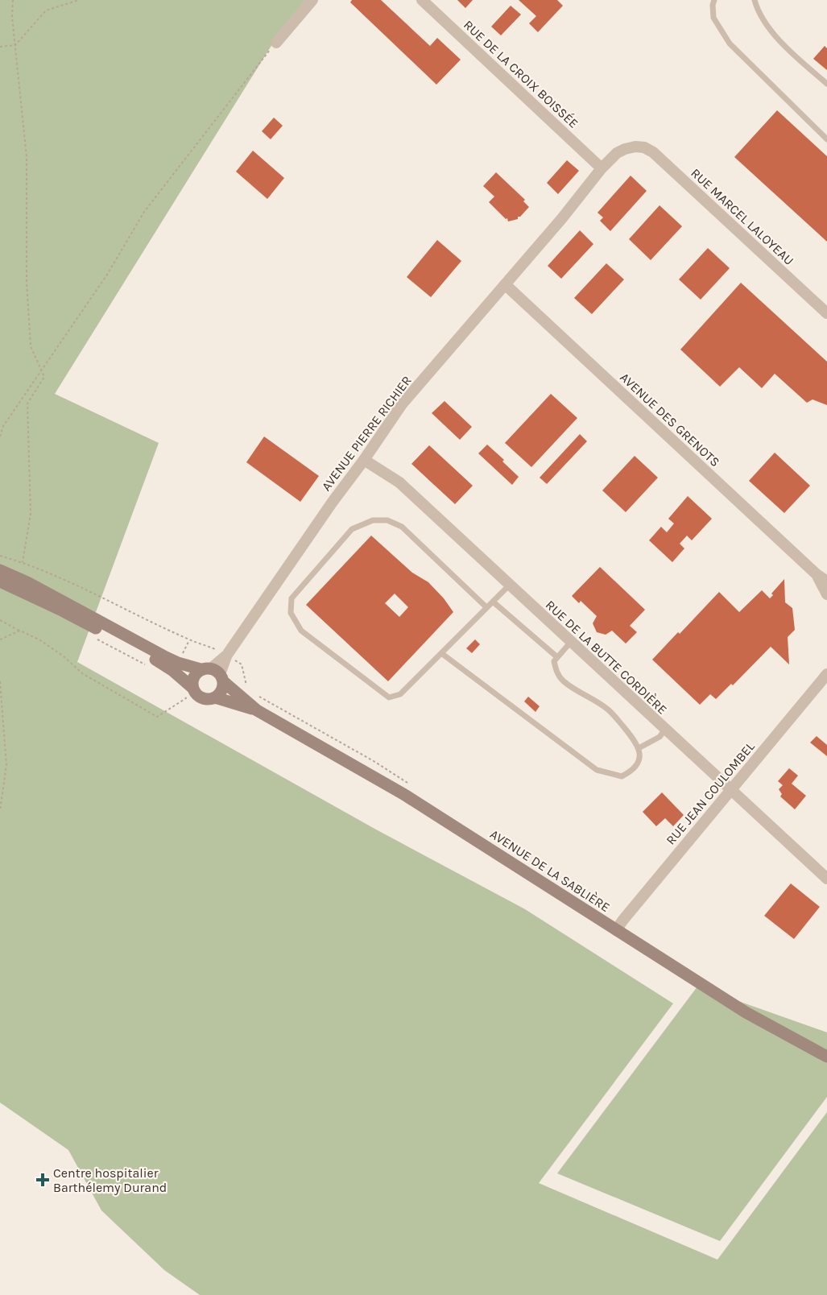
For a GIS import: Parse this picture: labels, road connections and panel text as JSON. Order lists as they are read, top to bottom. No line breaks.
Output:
{"streets":{"main road":["AVENUE DE LA SABLIÈRE"],"street":["RUE DE LA CROIX BOISSÉE","RUE MARCEL LALOYEAU","AVENUE DES GRENOTS","AVENUE PIERRE RICHIER","RUE DE LA BUTTE CORDIÈRE","RUE JEAN COULOMBEL"]},"crossings":[["RUE DE LA CROIX BOISSÉE","AVENUE PIERRE RICHIER"],["RUE MARCEL LALOYEAU","AVENUE PIERRE RICHIER"],["AVENUE DES GRENOTS","AVENUE PIERRE RICHIER"],["AVENUE PIERRE RICHIER","RUE DE LA BUTTE CORDIÈRE"],["AVENUE PIERRE RICHIER","AVENUE DE LA SABLIÈRE"],["RUE DE LA BUTTE CORDIÈRE","RUE JEAN COULOMBEL"],["RUE JEAN COULOMBEL","AVENUE DE LA SABLIÈRE"]],"places":{"health":["Centre hospitalier Barthélemy Durand"]}}
